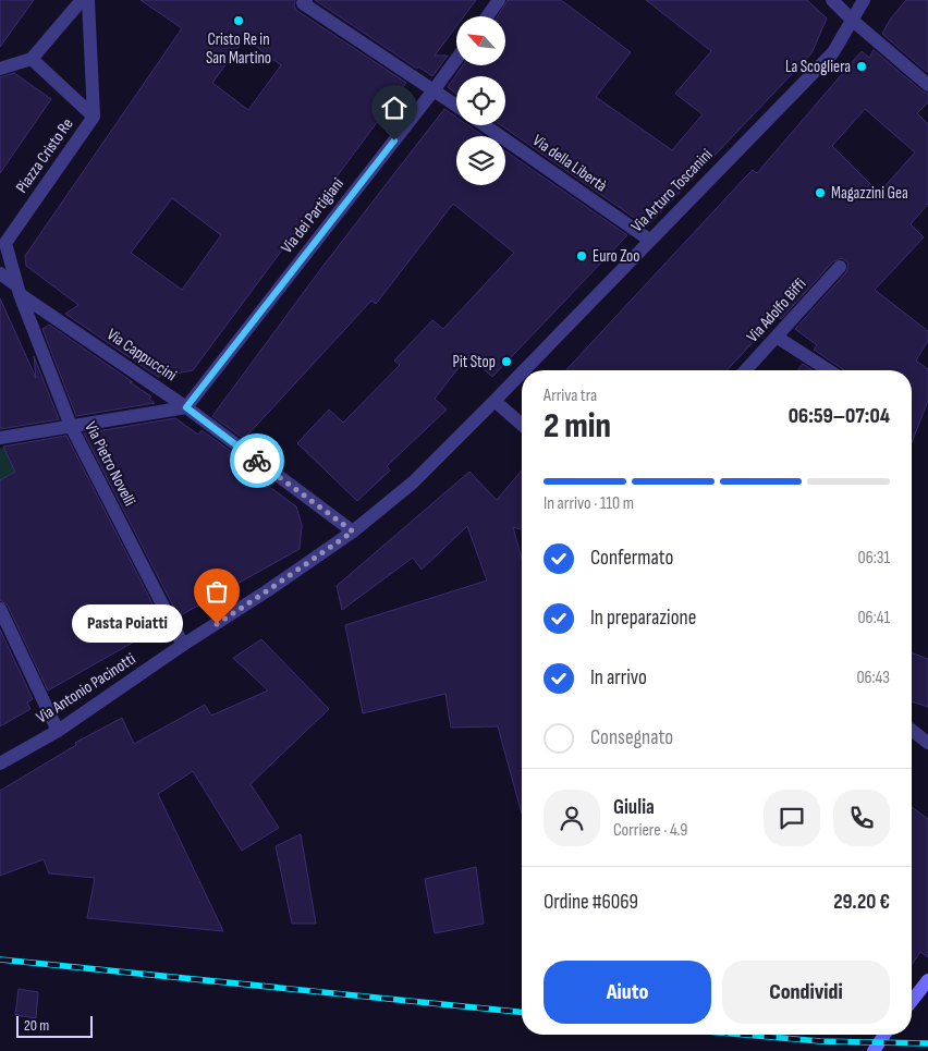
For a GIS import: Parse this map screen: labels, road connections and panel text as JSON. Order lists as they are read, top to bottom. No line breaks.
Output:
{"streets":{"street":["Piazza Cristo Re","Via della Libertà","Via Arturo Toscanini","Via dei Partigiani","Via Adolfo Biffi","Via Cappuccini","Via Pietro Novelli","Via Antonio Pacinotti"]},"crossings":[["Piazza Cristo Re","Via Cappuccini"],["Piazza Cristo Re","Via Pietro Novelli"],["Via della Libertà","Via Arturo Toscanini"],["Via Arturo Toscanini","Via Cappuccini"],["Via Arturo Toscanini","Via Antonio Pacinotti"],["Via dei Partigiani","Via Cappuccini"],["Via Cappuccini","Via Pietro Novelli"],["Via Cappuccini","Via Antonio Pacinotti"],["Via Pietro Novelli","Via Antonio Pacinotti"]],"places":["Cristo Re in San Martino","La Scogliera","Magazzini Gea","Euro Zoo","Pit Stop","Pasta Poiatti"],"scale_bar":"20 m","north":"top left","page":{"heading":["2 min","Arriva tra","06:59–07:04"],"panel":["Giulia","Corriere · 4.9","Ordine #6069","29.20 €"],"bar":"In arrivo · 110 m","list":[["Confermato","06:31"],["In preparazione","06:41"],["In arrivo","06:43"],"Consegnato"],"bubble":"Pasta Poiatti","buttons":["Aiuto","Condividi"],"scale":"20 m"}}
